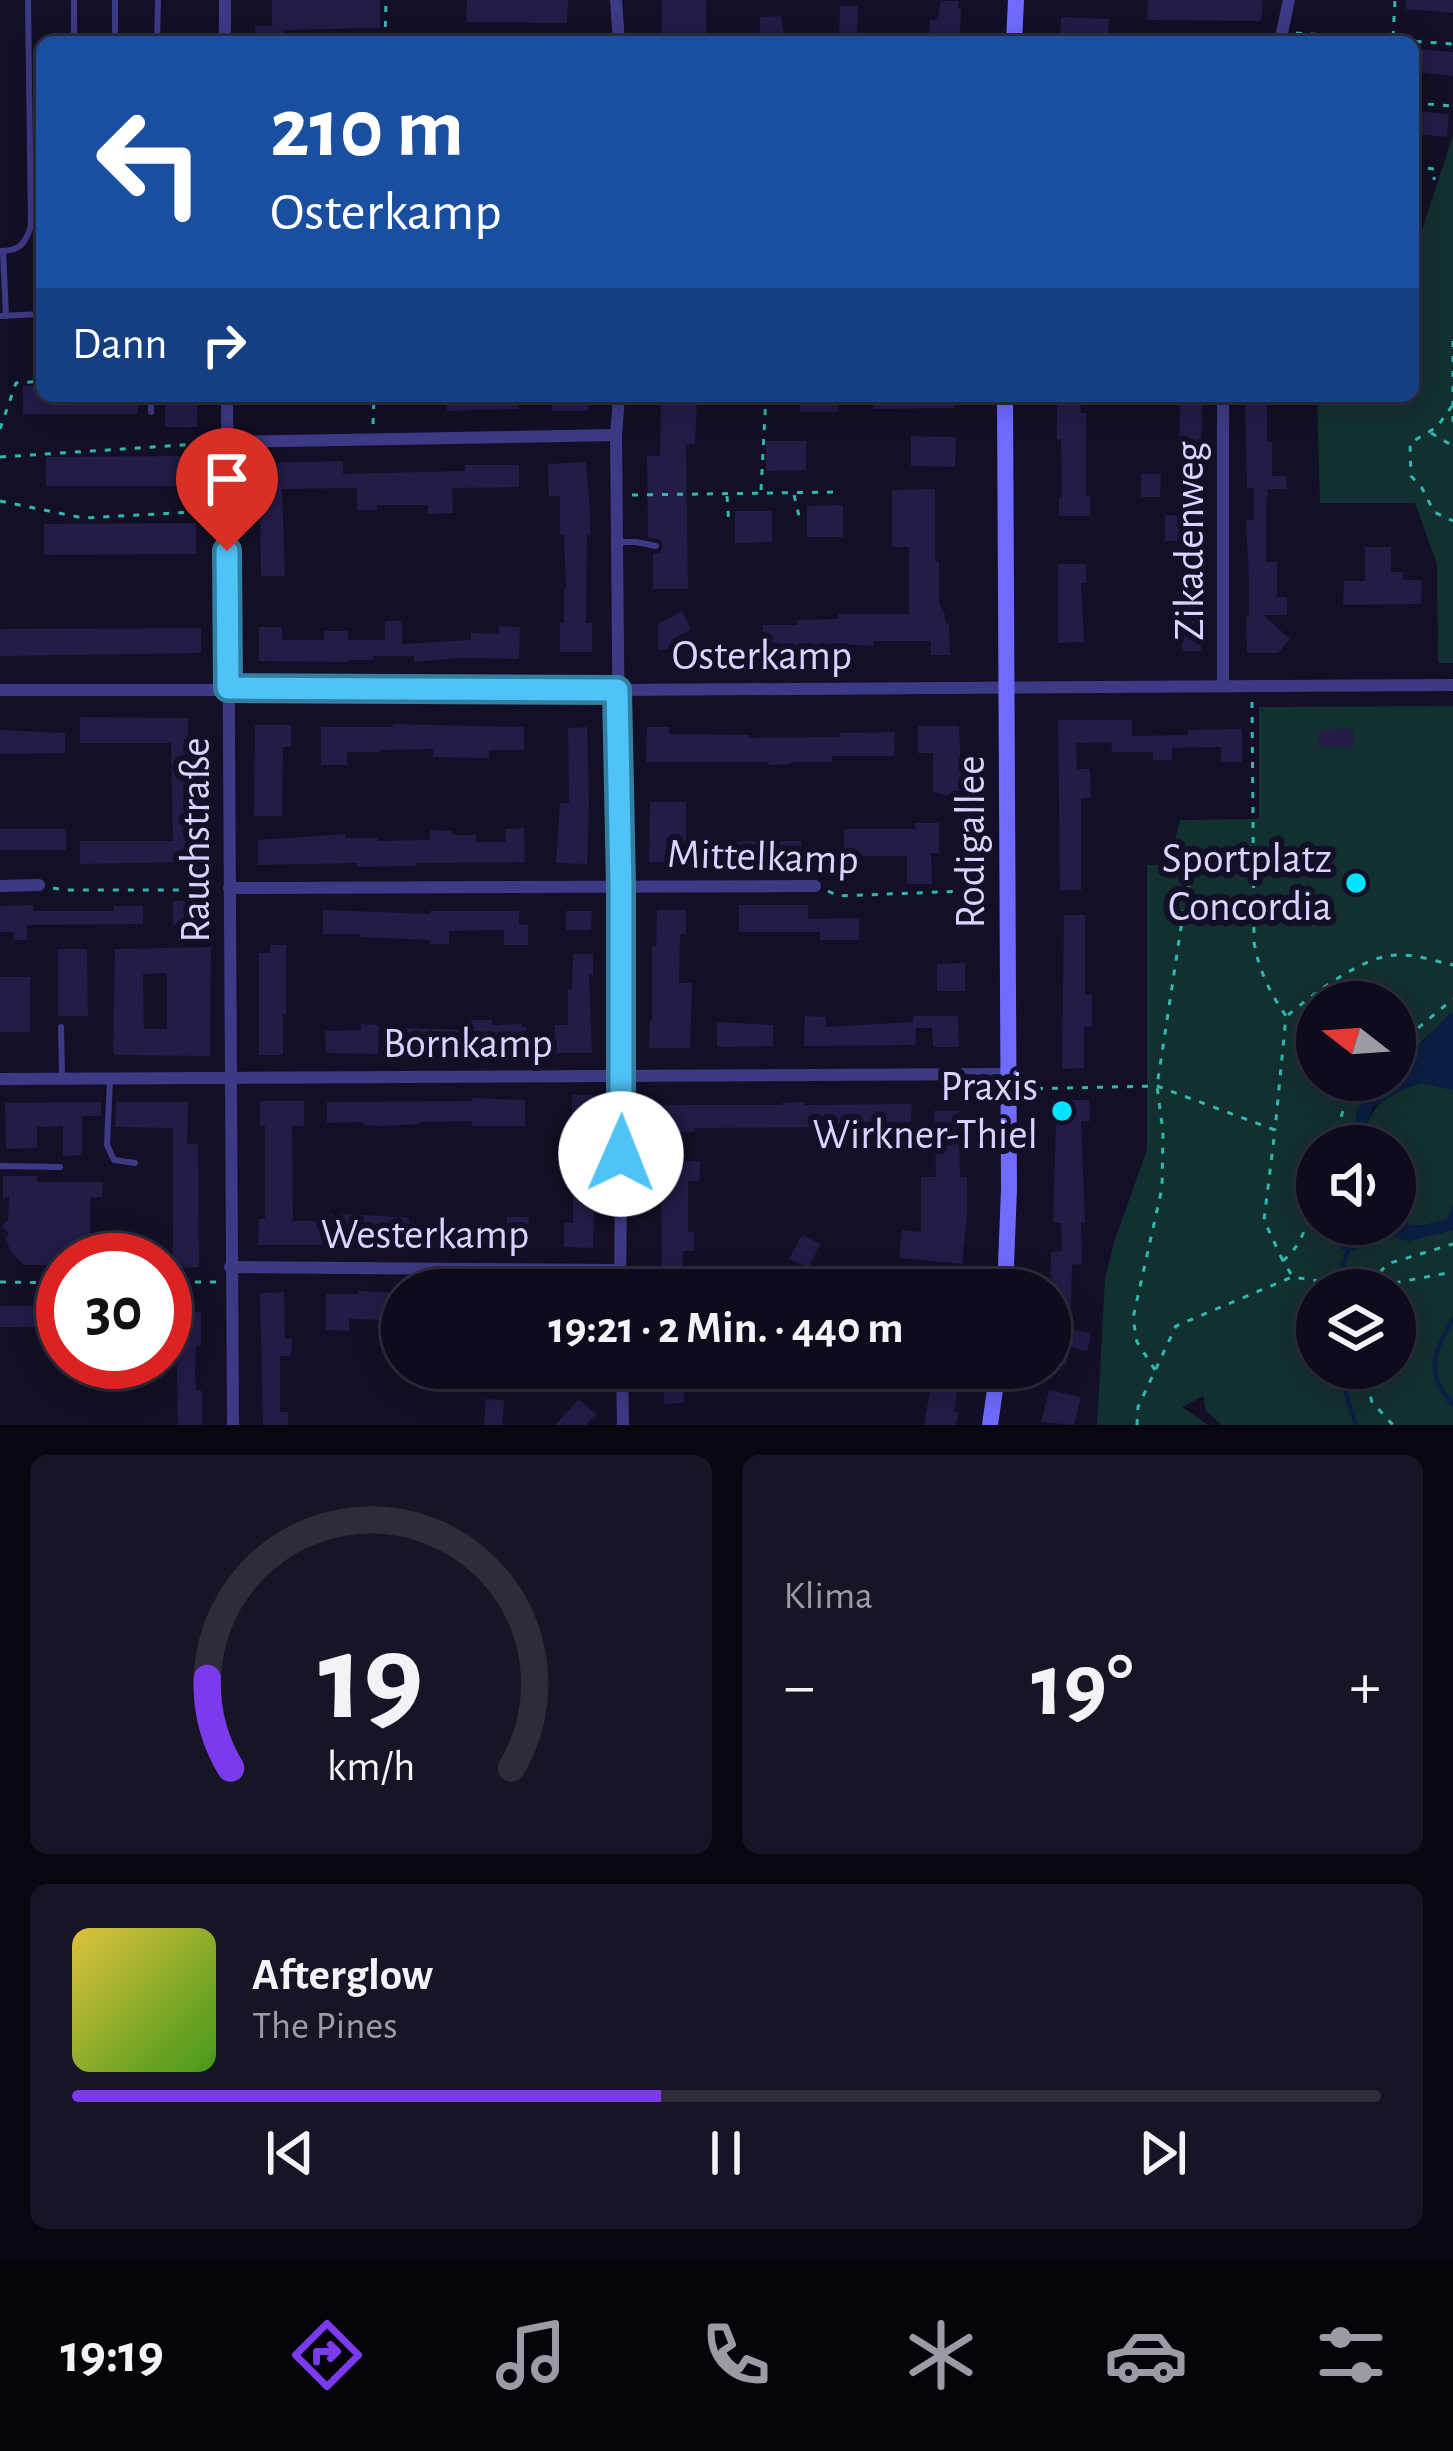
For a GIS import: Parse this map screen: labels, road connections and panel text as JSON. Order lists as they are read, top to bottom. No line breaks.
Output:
{"streets":{"main road":["Rodigallee"],"street":["Zikadenweg","Osterkamp","Rauchstraße","Mittelkamp","Bornkamp","Westerkamp"]},"crossings":[["Zikadenweg","Osterkamp"],["Osterkamp","Rauchstraße"],["Osterkamp","Rodigallee"],["Rauchstraße","Mittelkamp"],["Rauchstraße","Bornkamp"],["Rauchstraße","Westerkamp"],["Rodigallee","Mittelkamp"],["Rodigallee","Bornkamp"]],"places":["Sportplatz Concordia","Praxis Wirkner-Thiel"],"north":"left","page":{"turn":["210 m","Osterkamp"],"then":"Dann","limit":"30","trip":"19:21 · 2 Min. · 440 m","tile":"Klima","heat":["−","19°","+"],"song":["Afterglow","The Pines"],"tabs":"19:19","gauge":["19","km/h"]}}
